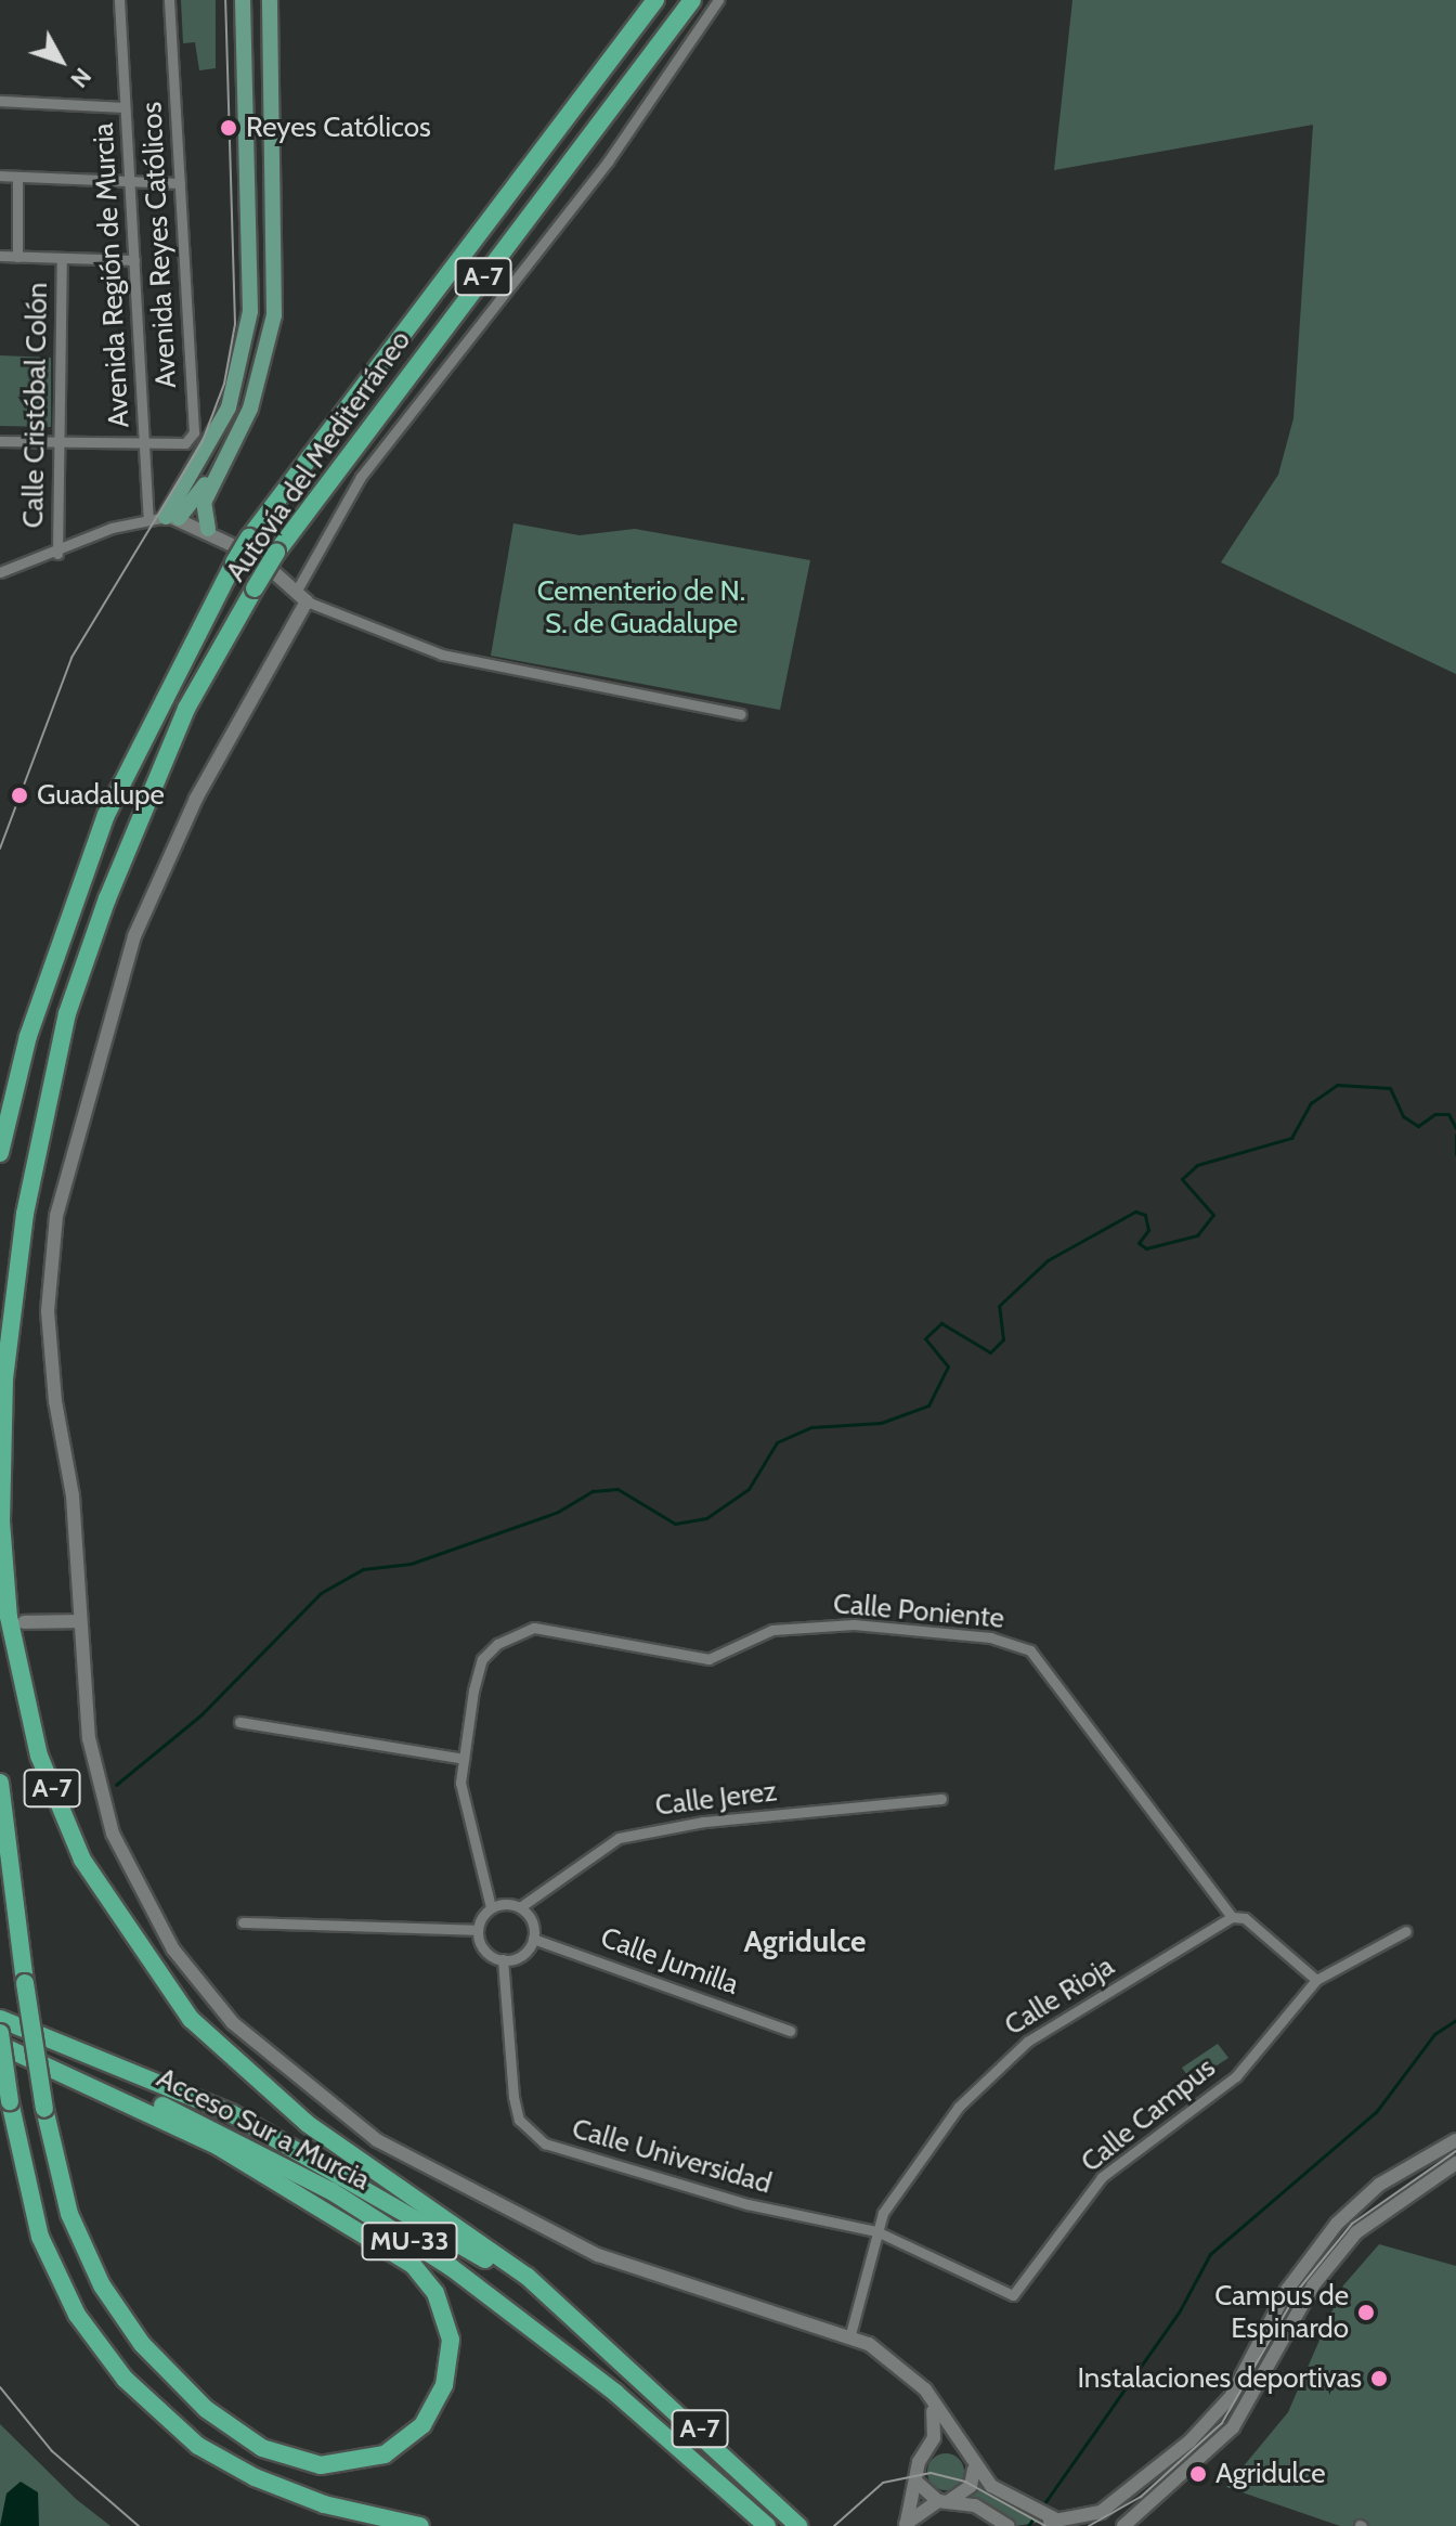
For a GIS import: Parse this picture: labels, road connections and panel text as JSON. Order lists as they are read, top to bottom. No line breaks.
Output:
{"streets":{"highway":["A-7","Autovía del Mediterráneo","Acceso Sur a Murcia","MU-33"],"street":["Avenida Reyes Católicos","Avenida Región de Murcia","Calle Cristóbal Colón","Calle Poniente","Calle Jerez","Calle Jumilla","Calle Rioja","Calle Campus","Calle Universidad"]},"crossings":[["Avenida Reyes Católicos","Avenida Región de Murcia"],["Autovía del Mediterráneo","Acceso Sur a Murcia"],["Calle Poniente","Calle Jerez"],["Calle Poniente","Calle Jumilla"],["Calle Poniente","Calle Rioja"],["Calle Poniente","Calle Universidad"],["Calle Jerez","Calle Jumilla"],["Calle Jerez","Calle Universidad"],["Calle Jumilla","Calle Universidad"],["Calle Rioja","Calle Campus"],["Calle Rioja","Calle Universidad"],["Calle Campus","Calle Universidad"]],"districts":["Agridulce"],"parks":["Cementerio de N. S. de Guadalupe"],"places":["Reyes Católicos","Guadalupe","Campus de Espinardo","Instalaciones deportivas","Agridulce"],"north":"bottom right"}
